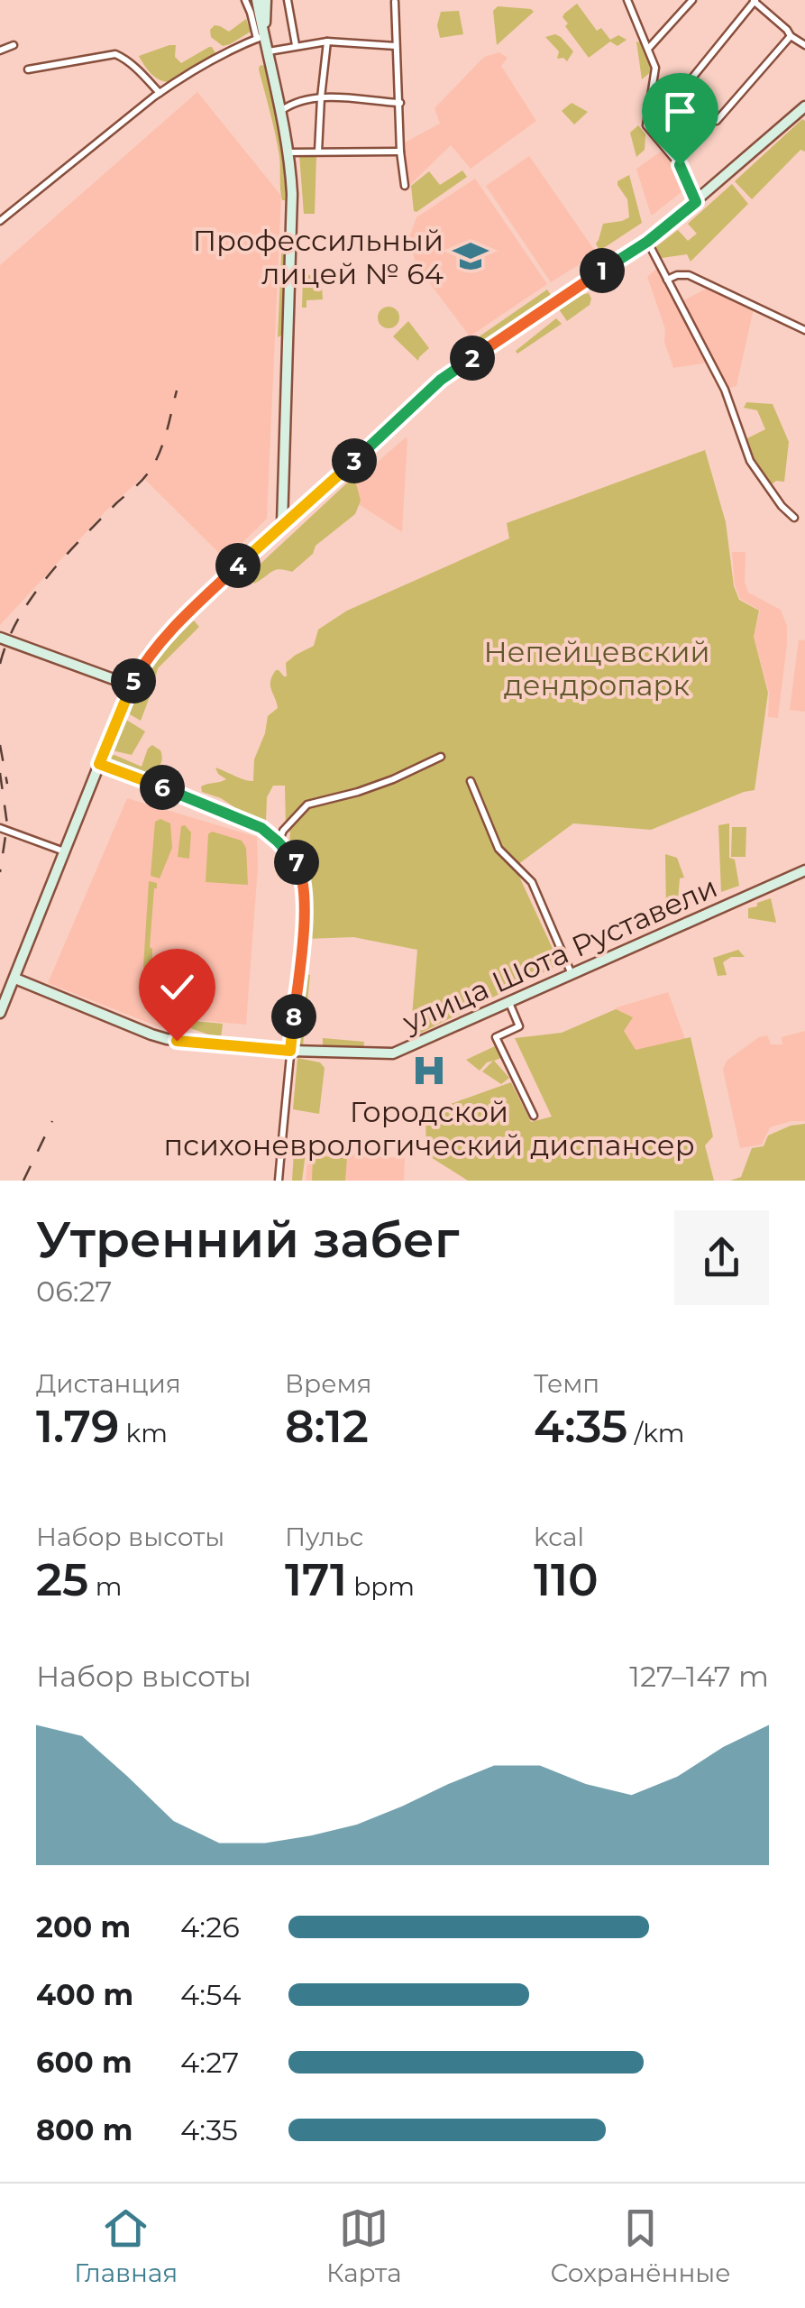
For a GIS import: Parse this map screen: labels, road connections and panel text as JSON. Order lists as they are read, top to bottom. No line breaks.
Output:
{"streets":{"main road":["улица Шота Руставели"]},"parks":["Непейцевский дендропарк"],"places":{"school or university":["Профессильный лицей № 64"],"hospital":["Городской психоневрологический диспансер"]},"page":{"pins":["1","2","3","4","5","6","7","8"],"heading":["Утренний забег","06:27"],"stats":[["Дистанция","1.79 km"],["Время","8:12"],["Темп","4:35 /km"],["Набор высоты","25 m"],["Пульс","171 bpm"],["kcal","110"]],"chart":["Набор высоты","127–147 m"],"list":[{"name":"200 m","note":"4:26"},{"name":"400 m","note":"4:54"},{"name":"600 m","note":"4:27"},{"name":"800 m","note":"4:35"}],"tabs":["Главная","Карта","Сохранённые"]}}
